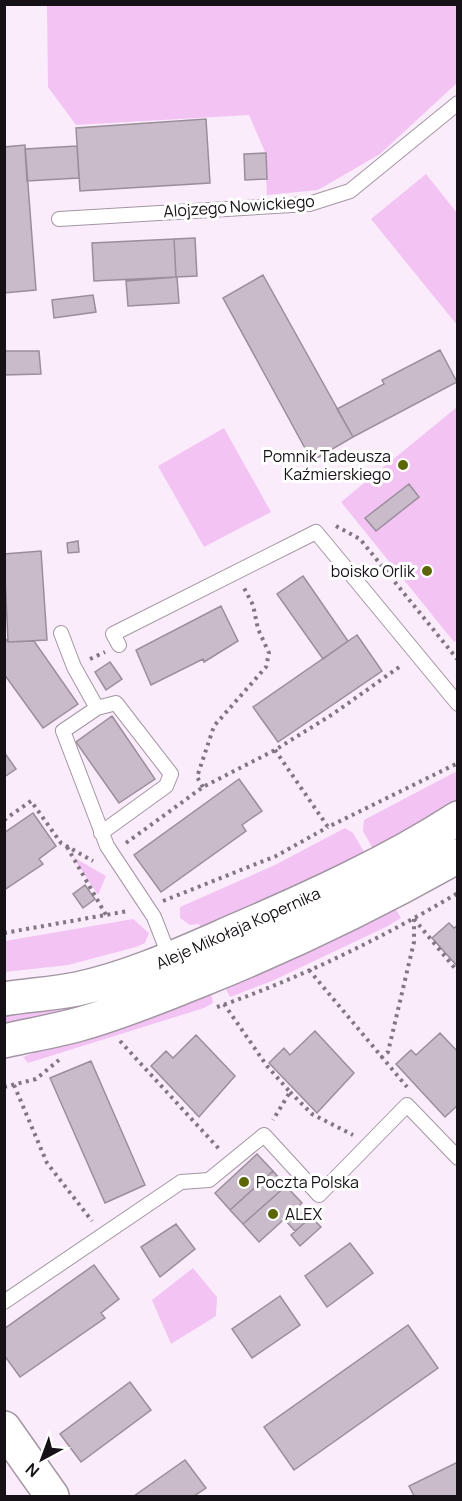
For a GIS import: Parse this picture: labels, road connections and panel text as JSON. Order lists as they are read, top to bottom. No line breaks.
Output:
{"streets":{"street":["Aleje Mikołaja Kopernika"],"lane":["Alojzego Nowickiego"]},"places":["Pomnik Tadeusza Kaźmierskiego","boisko Orlik","Poczta Polska","ALEX"],"north":"bottom left"}
